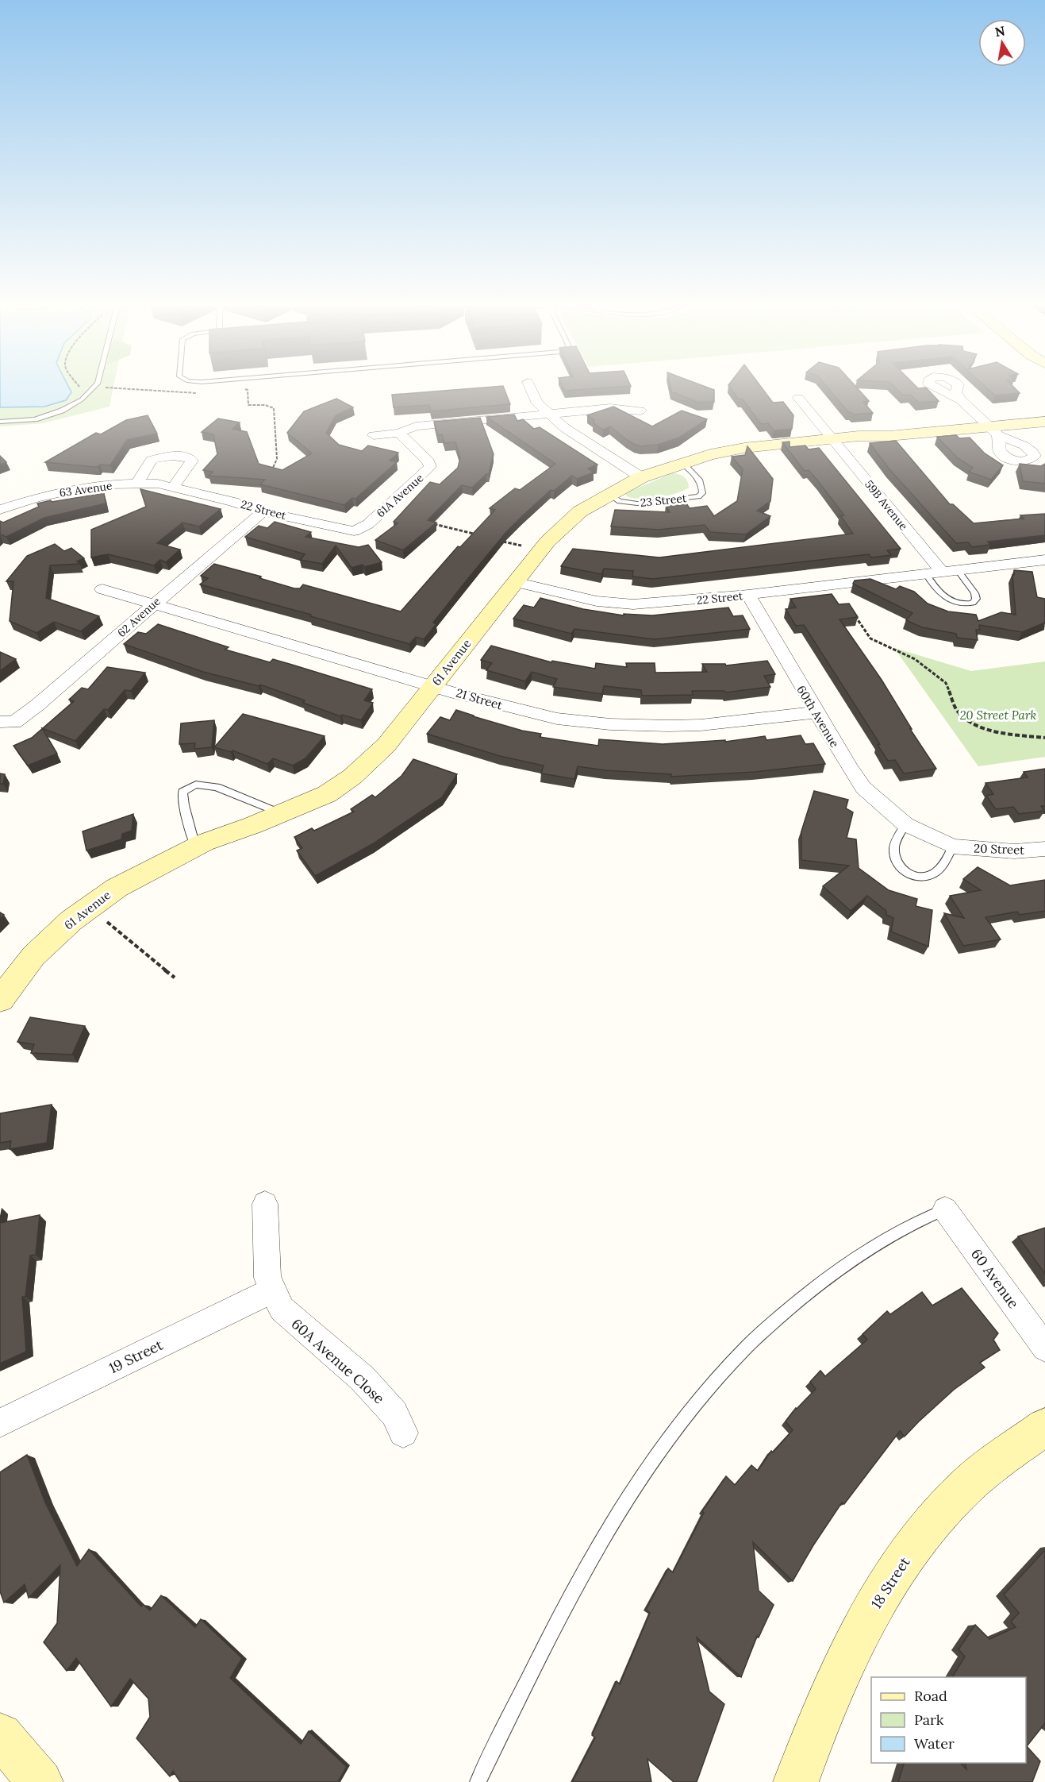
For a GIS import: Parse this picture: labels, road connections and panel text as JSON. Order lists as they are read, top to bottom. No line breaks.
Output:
{"streets":{"street":["63 Avenue","61A Avenue","23 Street","59B Avenue","22 Street","62 Avenue","61 Avenue","21 Street","60th Avenue","20 Street","60 Avenue","19 Street","60A Avenue Close","18 Street"]},"crossings":[["63 Avenue","22 Street"],["61A Avenue","22 Street"],["23 Street","59B Avenue"],["23 Street","61 Avenue"],["59B Avenue","22 Street"],["22 Street","62 Avenue"],["22 Street","61 Avenue"],["22 Street","60th Avenue"],["62 Avenue","21 Street"],["61 Avenue","21 Street"],["21 Street","60th Avenue"],["60th Avenue","20 Street"],["19 Street","60A Avenue Close"]],"parks":["20 Street Park"],"legend":["Road","Park","Water"],"north":"top"}
